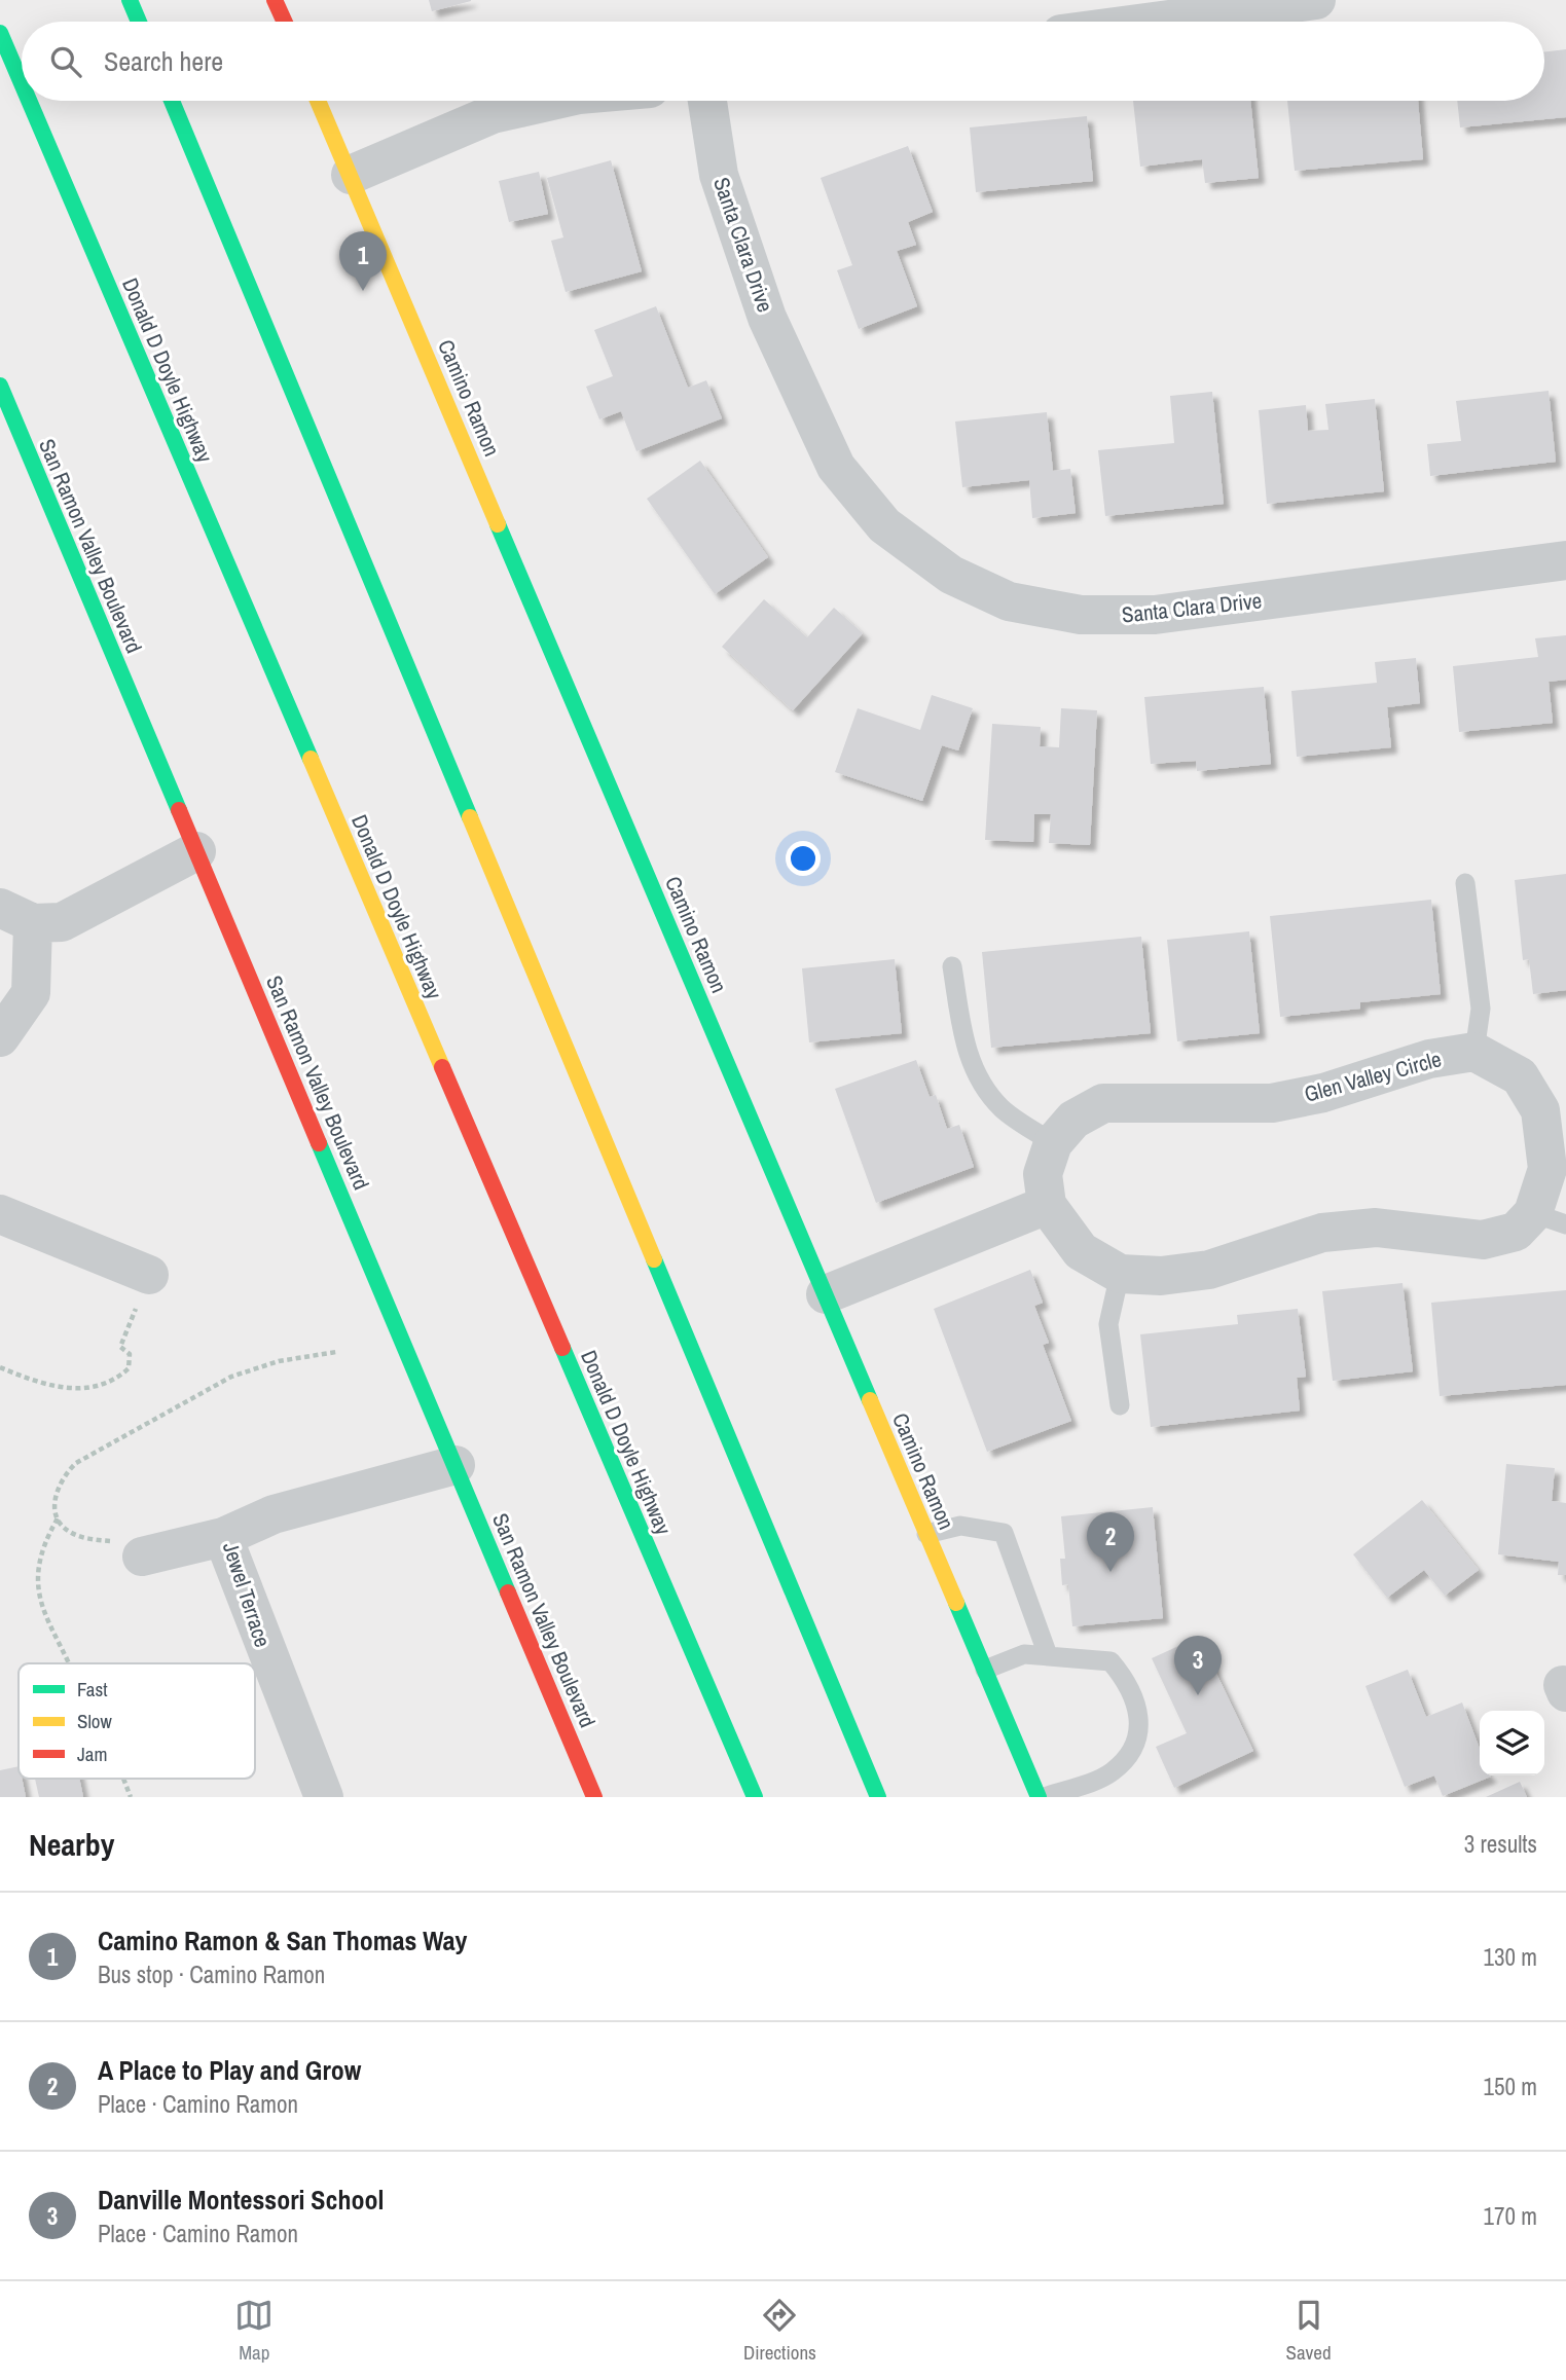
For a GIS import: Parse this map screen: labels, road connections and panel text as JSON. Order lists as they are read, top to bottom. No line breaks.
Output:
{"streets":{"main road":["Donald D Doyle Highway","Camino Ramon","San Ramon Valley Boulevard"],"street":["Santa Clara Drive","Glen Valley Circle","Jewel Terrace"]},"crossings":[["San Ramon Valley Boulevard","Jewel Terrace"]],"legend":["Fast","Slow","Jam"],"page":{"search":"Search here","pins":["1","2","3"],"heading":["Nearby","3 results"],"list":[{"mark":"1","name":"Camino Ramon & San Thomas Way","note":"Bus stop · Camino Ramon","value":"130 m"},{"mark":"2","name":"A Place to Play and Grow","note":"Place · Camino Ramon","value":"150 m"},{"mark":"3","name":"Danville Montessori School","note":"Place · Camino Ramon","value":"170 m"}],"nav":["Map","Directions","Saved"]}}
